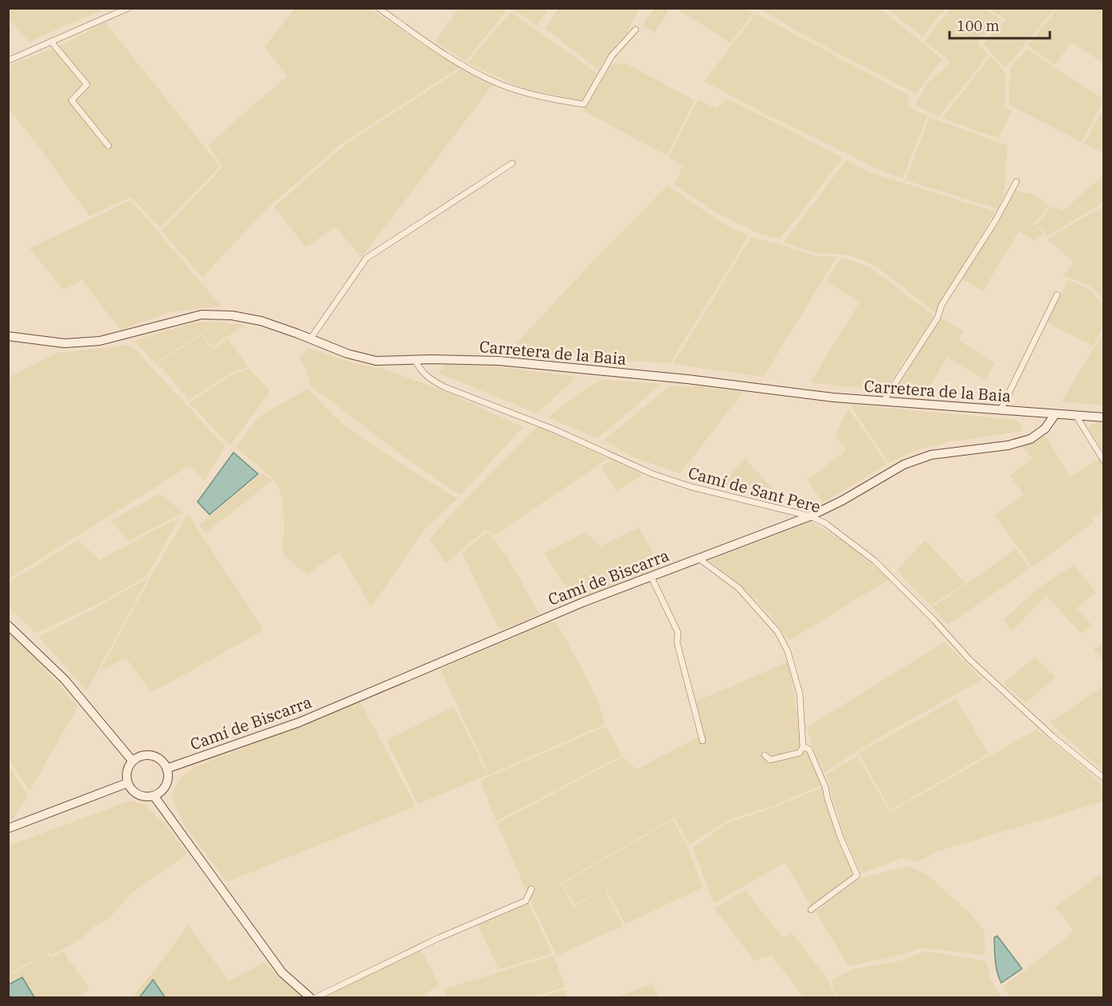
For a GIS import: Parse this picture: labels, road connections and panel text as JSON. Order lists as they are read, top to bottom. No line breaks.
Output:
{"streets":{"main road":["Carretera de la Baia","Camí de Biscarra"],"street":["Camí de Sant Pere"]},"crossings":[["Carretera de la Baia","Camí de Sant Pere"],["Carretera de la Baia","Camí de Biscarra"],["Camí de Sant Pere","Camí de Biscarra"]],"scale_bar":"100 m"}
